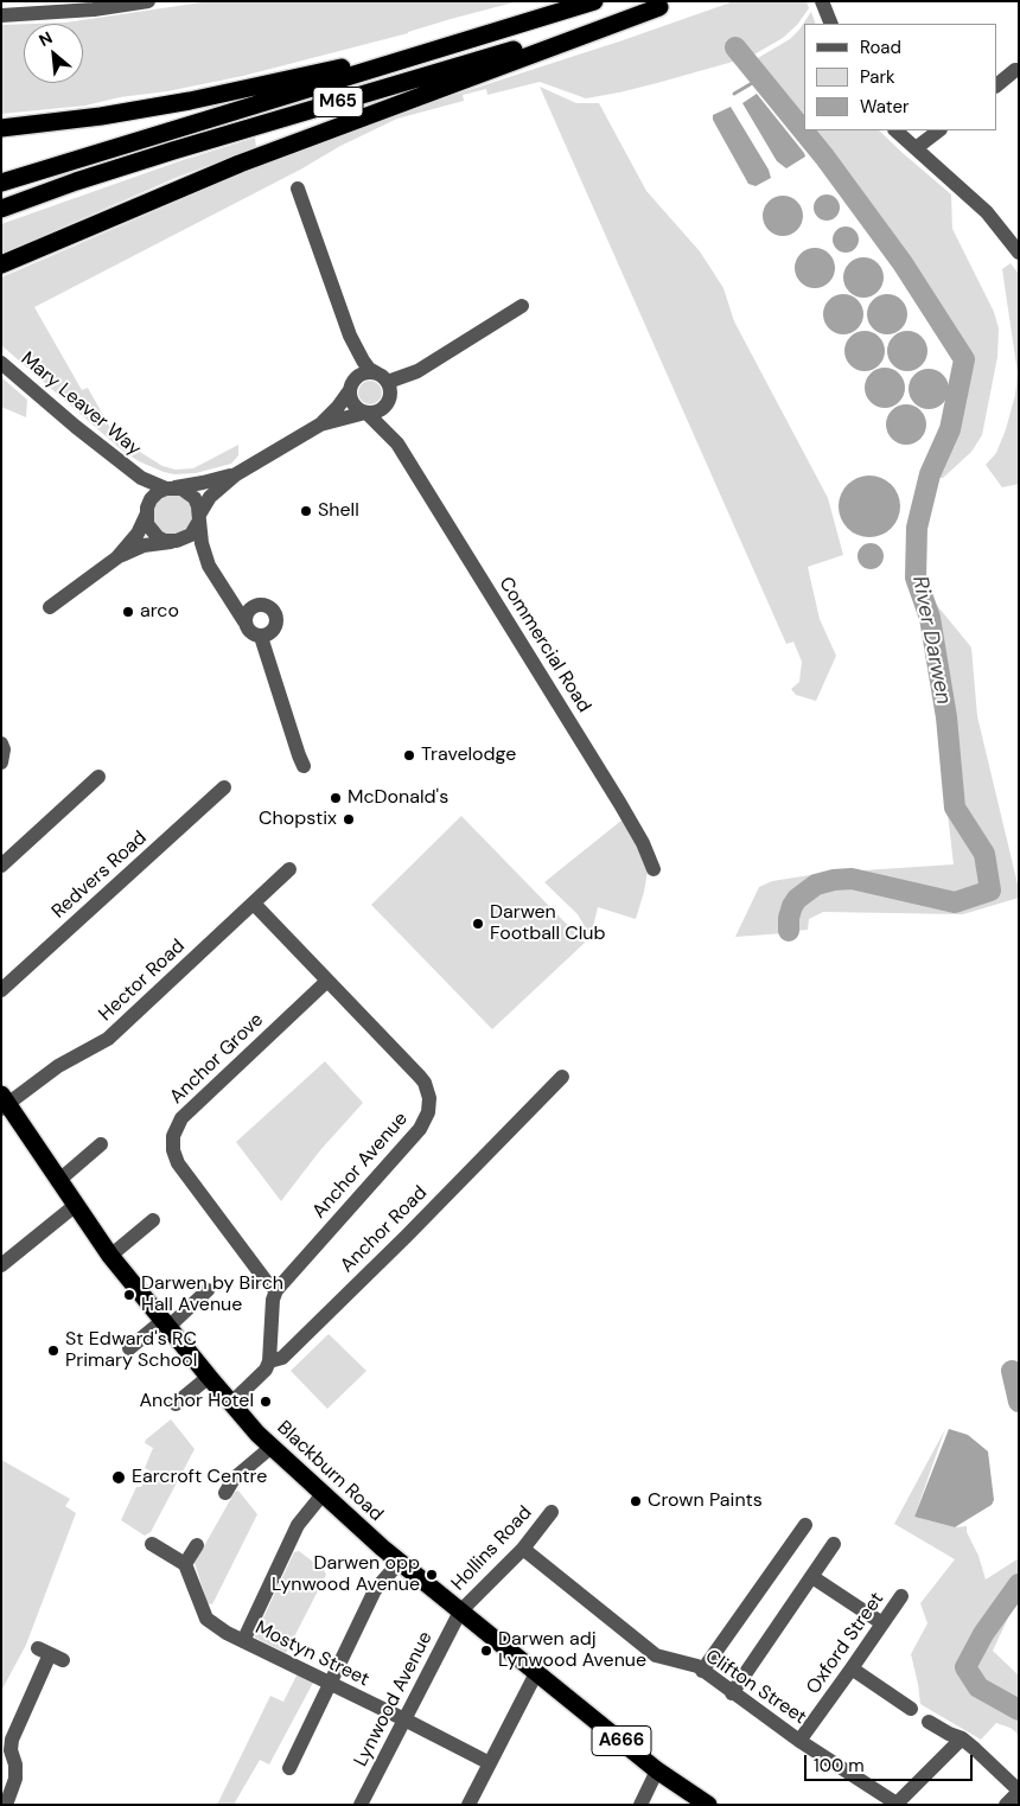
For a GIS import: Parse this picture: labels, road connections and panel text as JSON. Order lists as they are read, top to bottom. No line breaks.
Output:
{"streets":{"highway":["M65","Blackburn Road","A666"],"street":["Mary Leaver Way","Commercial Road","Redvers Road","Hector Road","Anchor Grove","Anchor Avenue","Anchor Road","Hollins Road","Oxford Street","Mostyn Street","Clifton Street","Lynwood Avenue"]},"crossings":[["Hector Road","Anchor Avenue"],["Hector Road","Blackburn Road"],["Anchor Grove","Anchor Avenue"],["Anchor Road","Blackburn Road"],["Blackburn Road","Hollins Road"],["Blackburn Road","Lynwood Avenue"],["Hollins Road","Clifton Street"],["Hollins Road","Lynwood Avenue"],["Oxford Street","Clifton Street"],["Mostyn Street","Lynwood Avenue"]],"water":["River Darwen"],"places":["Shell","arco","Travelodge","McDonald's","Chopstix","Darwen Football Club","Darwen by Birch Hall Avenue","St Edward's RC Primary School","Anchor Hotel","Earcroft Centre","Crown Paints","Darwen opp Lynwood Avenue","Darwen adj Lynwood Avenue"],"legend":["Road","Park","Water"],"scale_bar":"100 m","north":"top left"}
